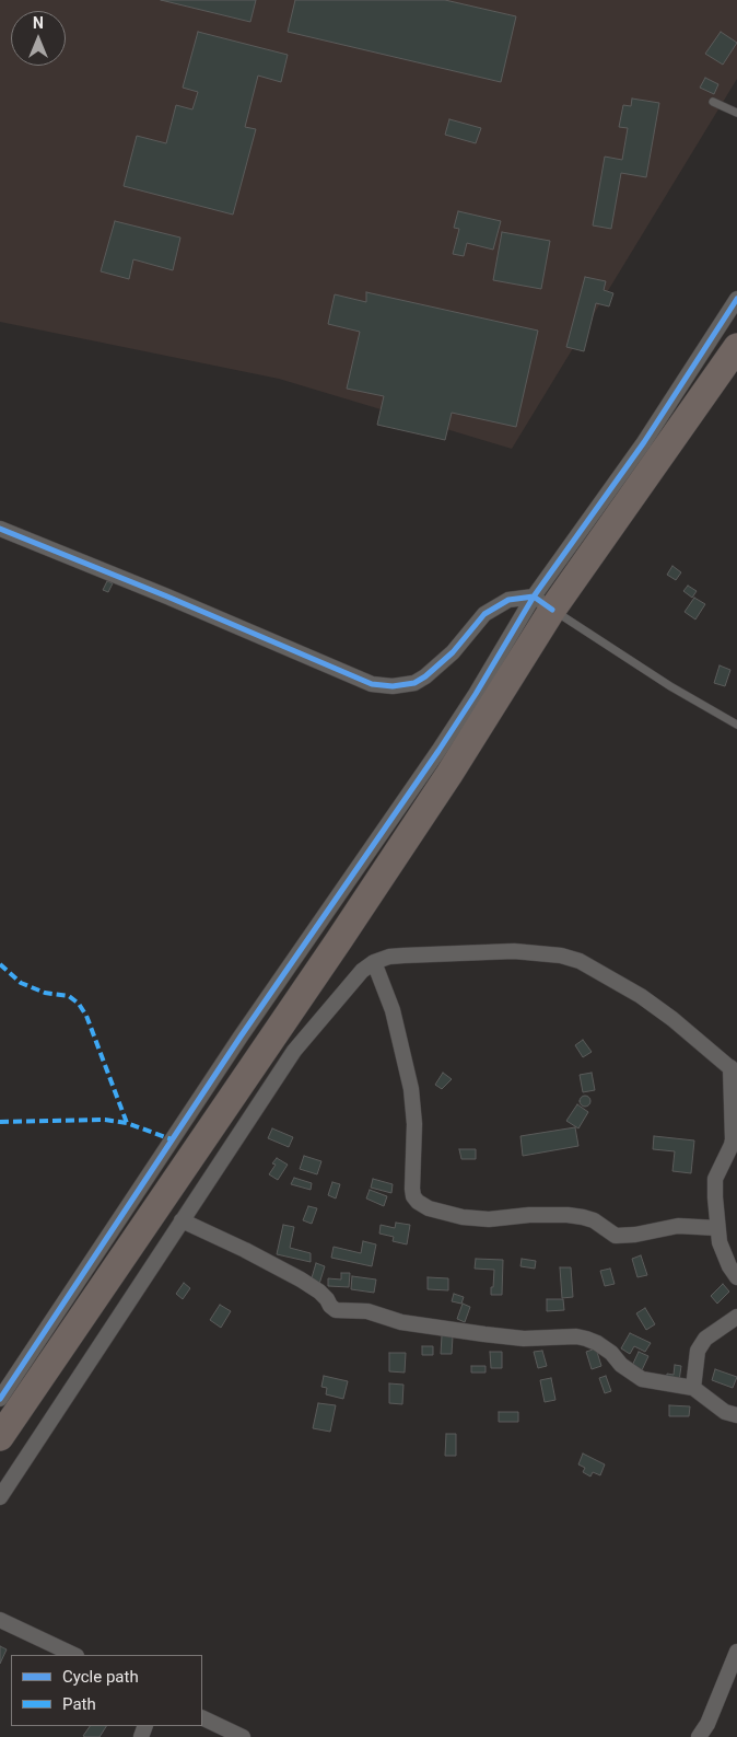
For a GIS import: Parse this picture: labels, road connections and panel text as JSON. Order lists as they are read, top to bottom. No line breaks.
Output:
{"legend":["Cycle path","Path"],"north":"top"}
